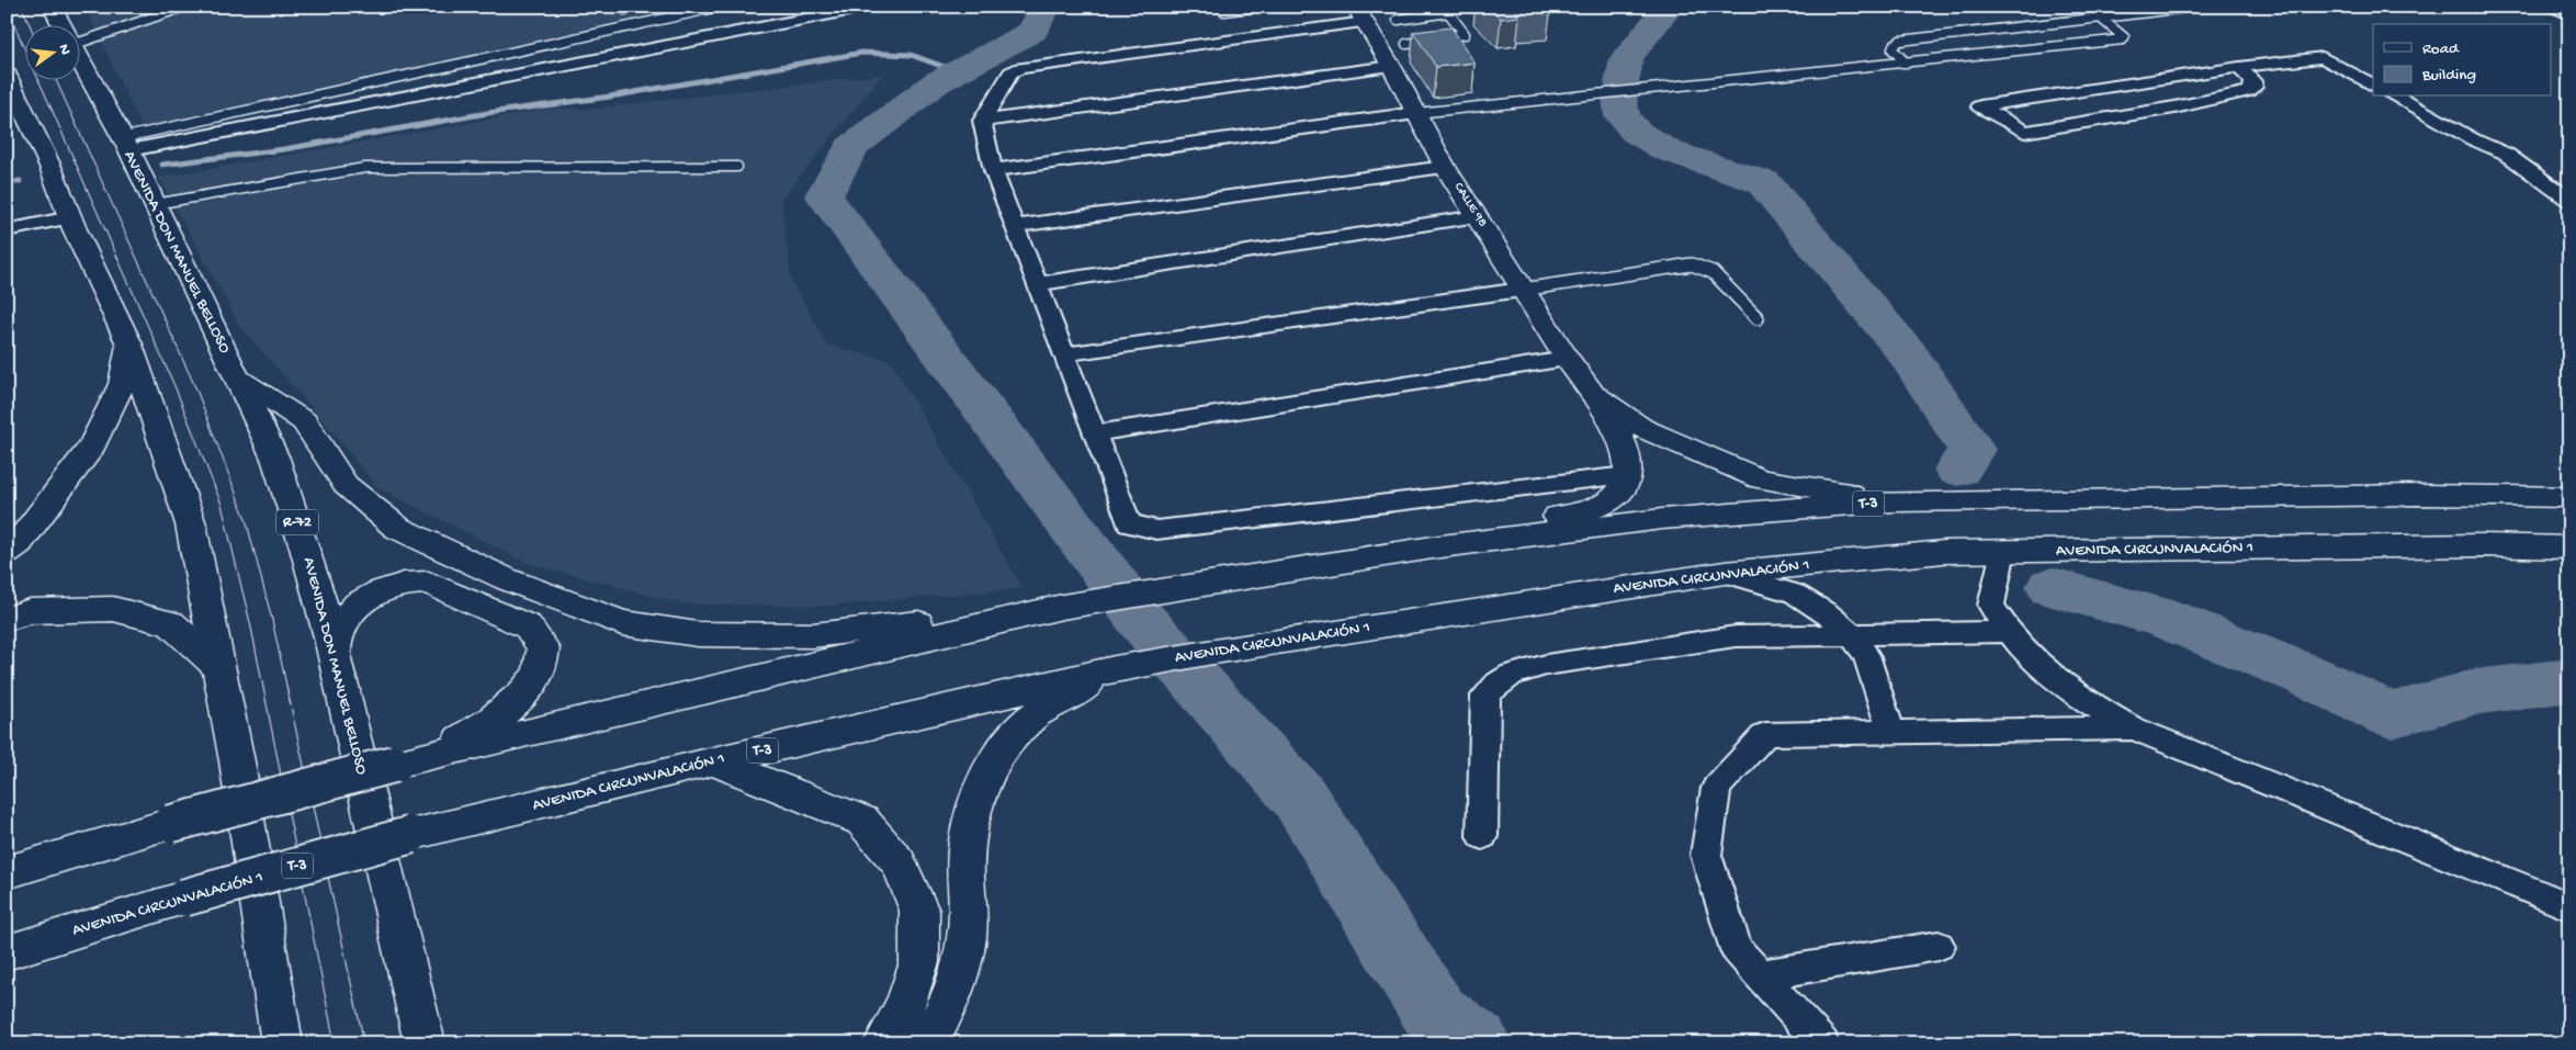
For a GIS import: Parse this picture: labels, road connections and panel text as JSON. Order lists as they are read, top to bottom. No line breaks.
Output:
{"streets":{"main road":["CALLE 98","AVENIDA DON MANUEL BELLOSO","T-3","R-72","AVENIDA CIRCUNVALACIÓN 1"]},"legend":["Road","Building"],"north":"right"}
